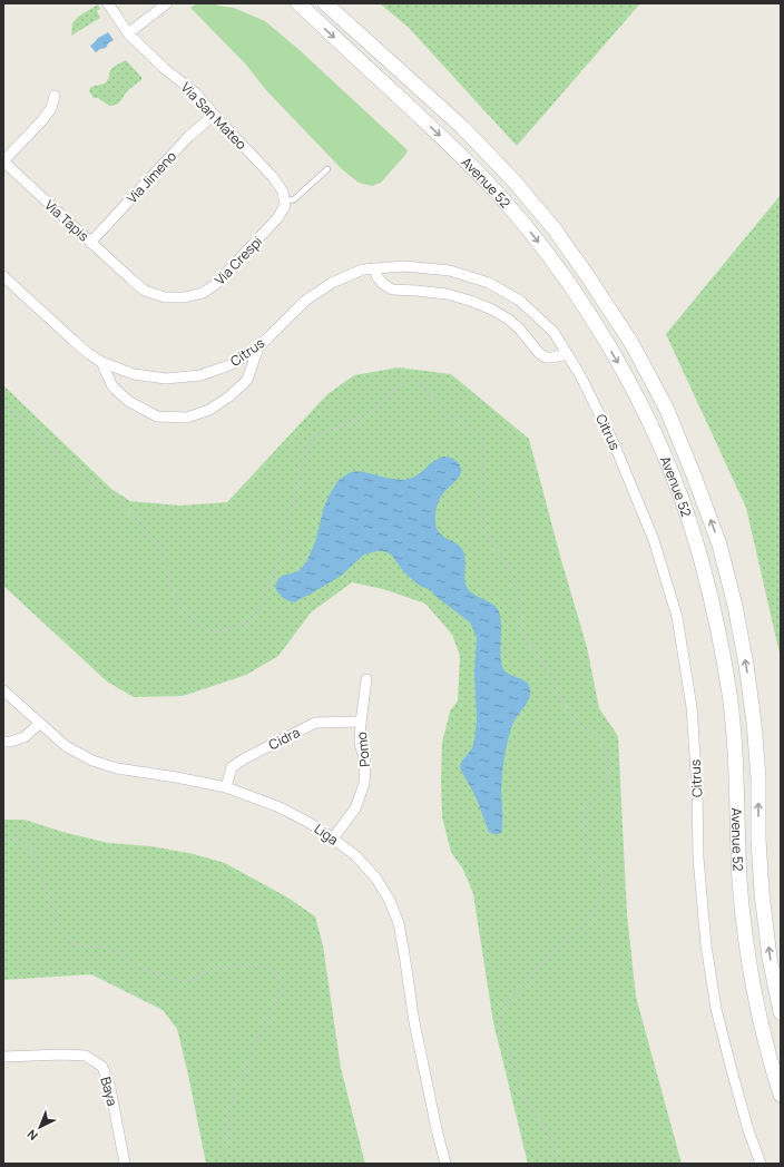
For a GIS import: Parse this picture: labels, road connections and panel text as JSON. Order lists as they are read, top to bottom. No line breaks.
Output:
{"streets":{"main road":["Avenue 52"],"street":["Via San Mateo","Via Jimeno","Via Tapis","Via Crespi","Citrus","Cidra","Pomo","Liga","Baya"]},"crossings":[["Via San Mateo","Via Jimeno"],["Via San Mateo","Via Crespi"],["Via Jimeno","Via Tapis"],["Via Tapis","Via Crespi"],["Cidra","Pomo"],["Cidra","Liga"],["Pomo","Liga"]],"north":"bottom left"}
